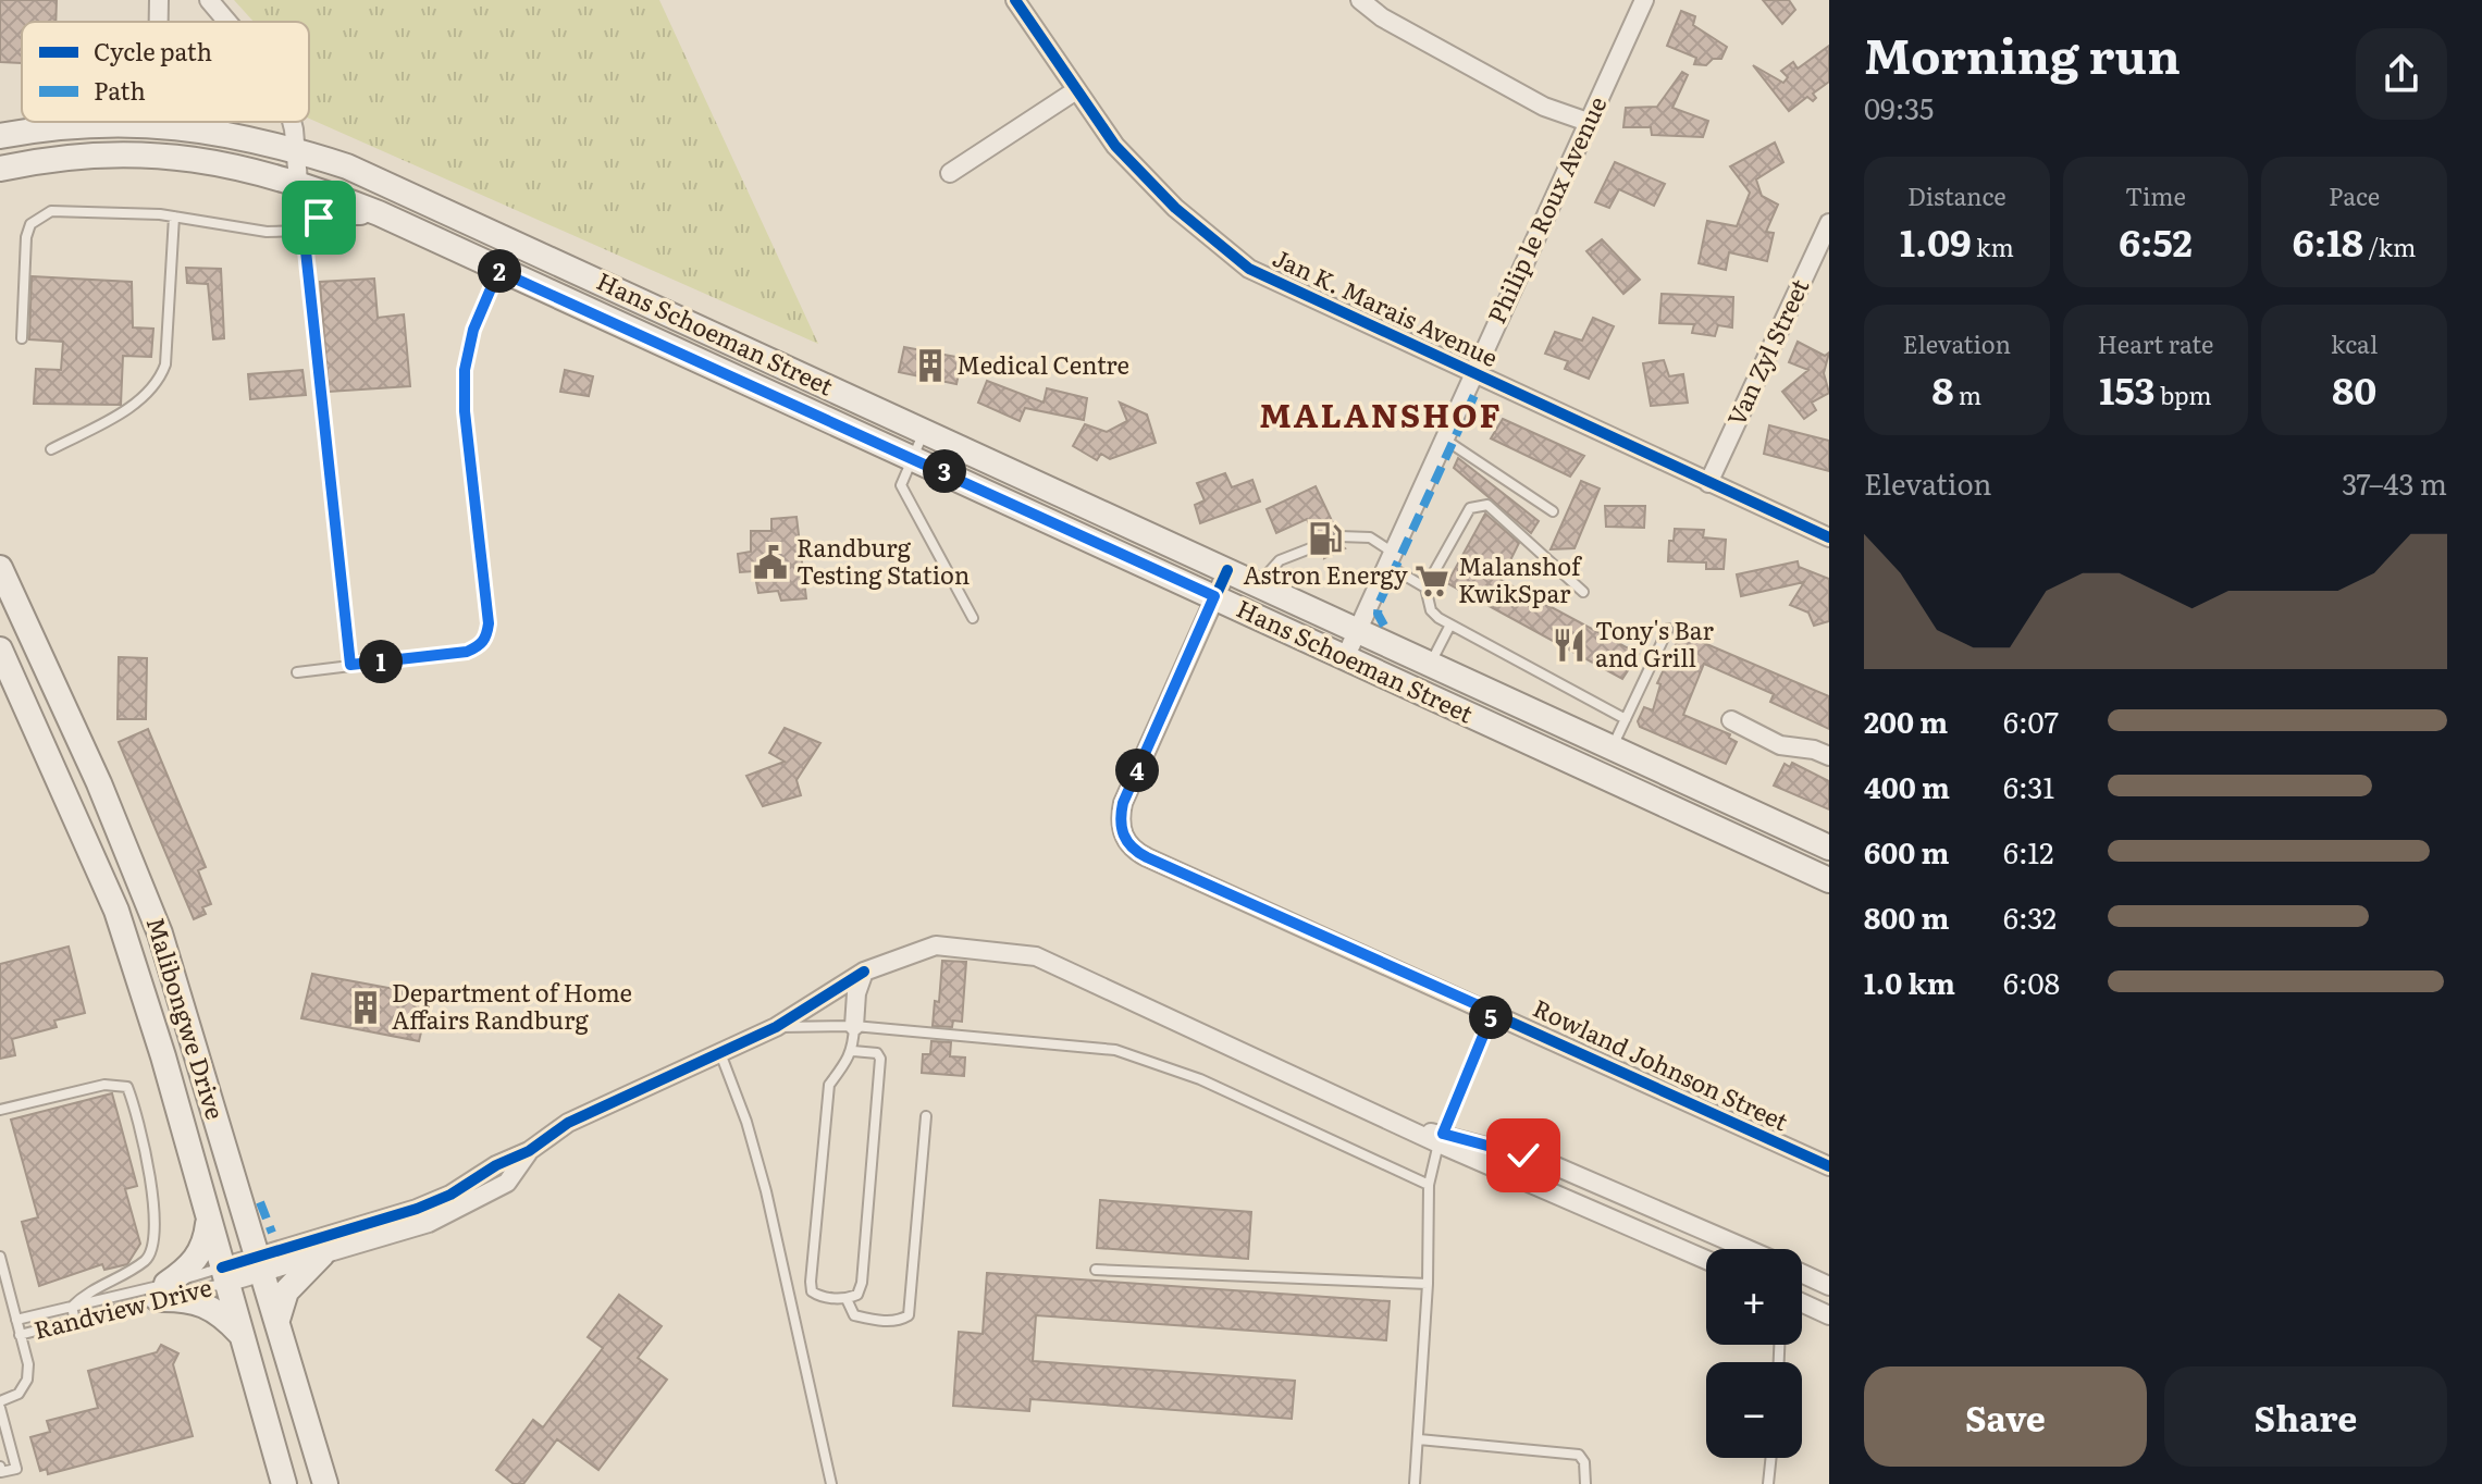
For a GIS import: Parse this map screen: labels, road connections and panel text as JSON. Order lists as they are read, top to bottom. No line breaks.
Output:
{"streets":{"main road":["Hans Schoeman Street","Malibongwe Drive"],"street":["Philip le Roux Avenue","Jan K. Marais Avenue","Van Zyl Street","Rowland Johnson Street"],"lane":["Randview Drive"]},"crossings":[["Philip le Roux Avenue","Jan K. Marais Avenue"],["Philip le Roux Avenue","Hans Schoeman Street"],["Jan K. Marais Avenue","Van Zyl Street"],["Hans Schoeman Street","Rowland Johnson Street"],["Malibongwe Drive","Randview Drive"]],"districts":["MALANSHOF"],"places":{"building":["Medical Centre","Department of Home Affairs Randburg"],"fuel station":["Astron Energy"],"public building":["Randburg Testing Station"],"supermarket":["Malanshof KwikSpar"],"restaurant":["Tony's Bar and Grill"]},"legend":["Cycle path","Path"],"page":{"heading":["Morning run","09:35"],"stats":[["Distance","1.09 km"],["Time","6:52"],["Pace","6:18 /km"],["Elevation","8 m"],["Heart rate","153 bpm"],["kcal","80"]],"pins":["2","3","1","4","5"],"chart":["Elevation","37–43 m"],"list":[{"name":"200 m","note":"6:07"},{"name":"400 m","note":"6:31"},{"name":"600 m","note":"6:12"},{"name":"800 m","note":"6:32"},{"name":"1.0 km","note":"6:08"}],"map_buttons":["+","−"],"buttons":["Save","Share"]}}
